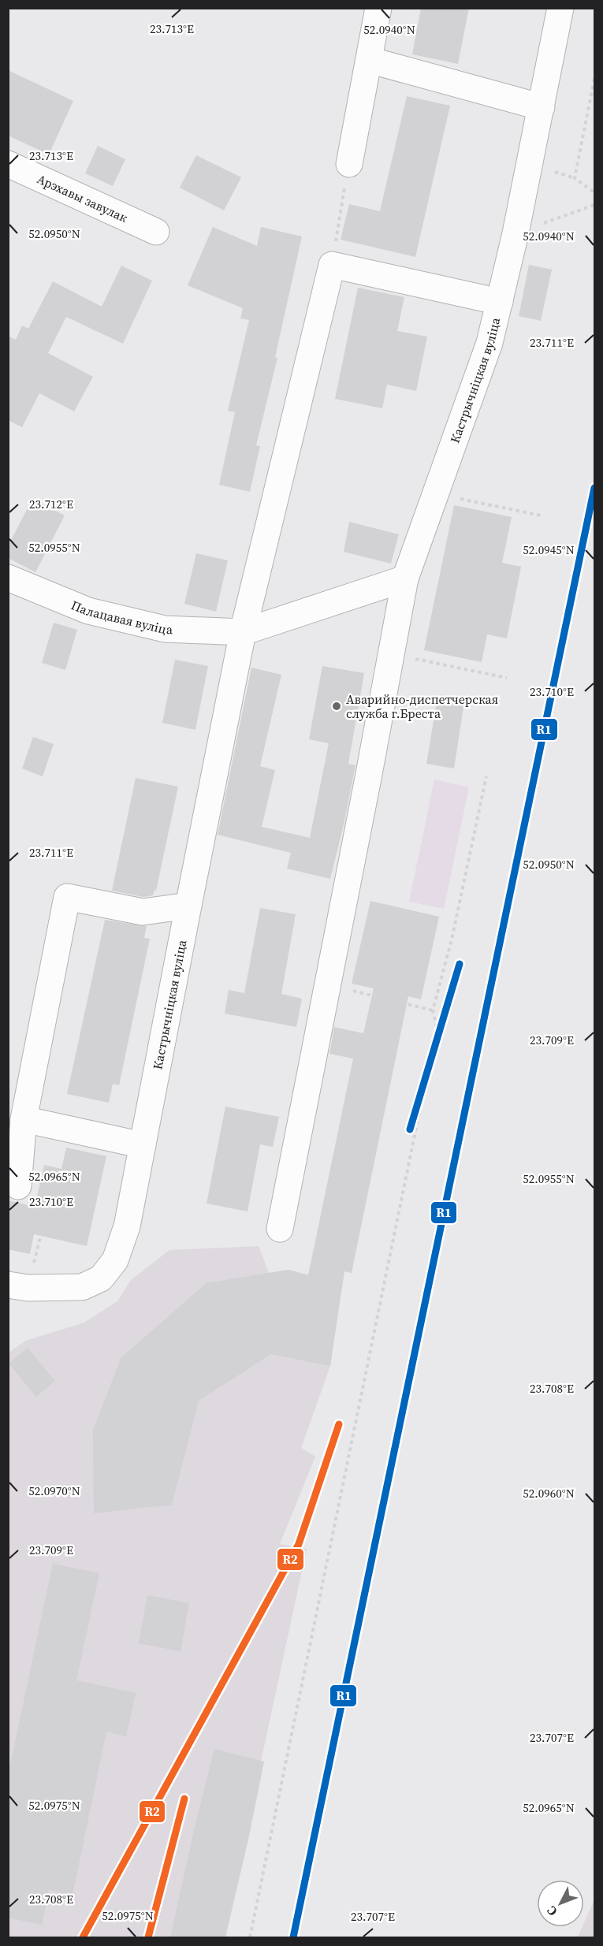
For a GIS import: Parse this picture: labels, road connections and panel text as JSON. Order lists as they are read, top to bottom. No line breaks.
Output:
{"streets":{"street":["Арэхавы завулак","Кастрычніцкая вуліца","Палацавая вуліца"]},"crossings":[["Кастрычніцкая вуліца","Палацавая вуліца"]],"places":["Аварийно-диспетчерская служба г.Бреста"],"lines":["transit line R1","transit line R2"],"north":"bottom left","coordinates":["23.713°E","52.0940°N","52.0950°N","23.711°E","23.712°E","52.0955°N","52.0945°N","23.710°E","23.709°E","52.0965°N","23.708°E","52.0970°N","52.0960°N","23.707°E","52.0975°N"]}
